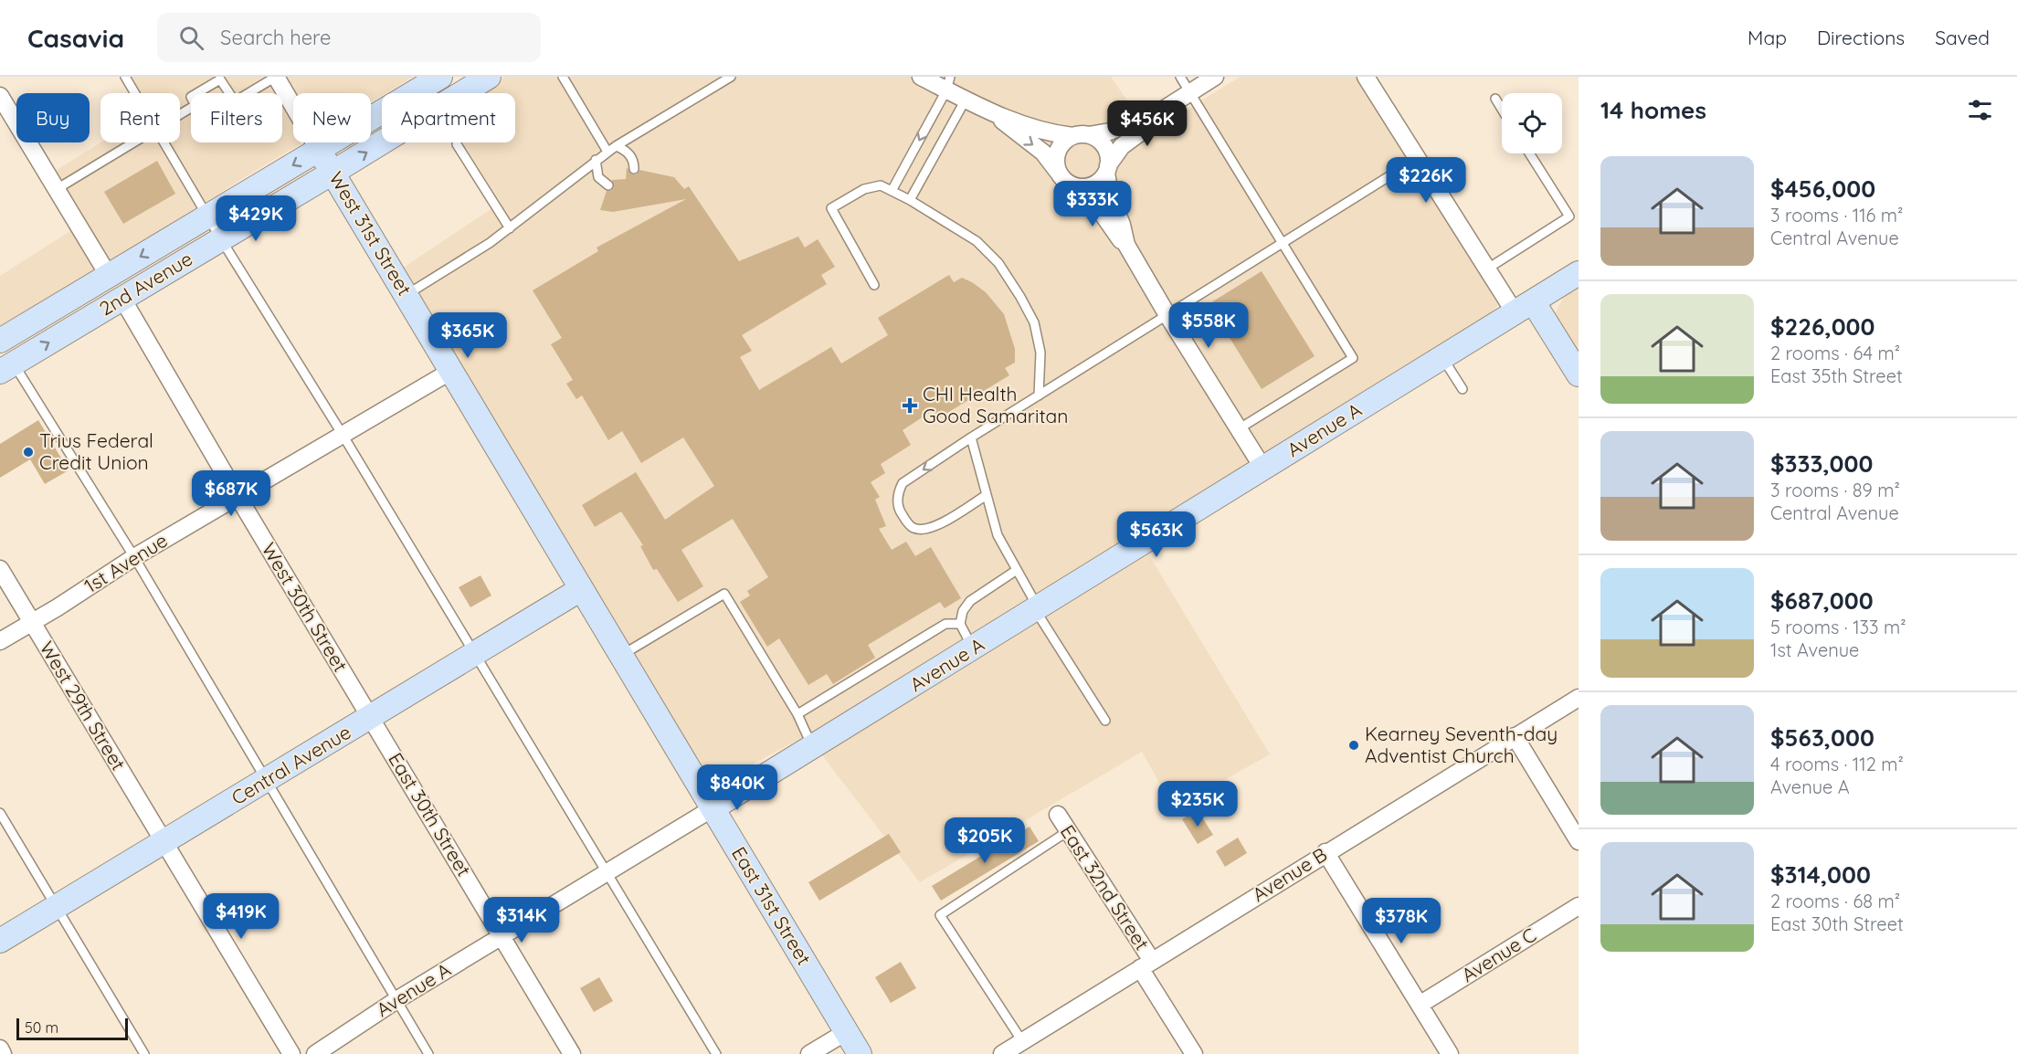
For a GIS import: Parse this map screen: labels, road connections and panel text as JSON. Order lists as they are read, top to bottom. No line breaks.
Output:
{"streets":{"street":["West 31st Street","2nd Avenue","Avenue A","1st Avenue","West 30th Street","West 29th Street","Central Avenue","East 30th Street","Avenue B","East 32nd Street","East 31st Street","Avenue C"]},"crossings":[["West 31st Street","2nd Avenue"],["West 31st Street","1st Avenue"],["West 31st Street","Central Avenue"],["West 31st Street","East 31st Street"],["2nd Avenue","West 30th Street"],["Avenue A","East 30th Street"],["Avenue A","East 31st Street"],["1st Avenue","West 30th Street"],["1st Avenue","West 29th Street"],["West 30th Street","Central Avenue"],["West 30th Street","East 30th Street"],["West 29th Street","Central Avenue"],["Central Avenue","East 30th Street"],["Central Avenue","East 31st Street"],["Avenue B","East 32nd Street"]],"places":{"health":["CHI Health Good Samaritan"],"other":["Trius Federal Credit Union","Kearney Seventh-day Adventist Church"]},"scale_bar":"50 m","page":{"header":"Casavia","search":"Search here","nav":["Map","Directions","Saved"],"heading":"14 homes","chip":["Buy","Rent","Filters","New","Apartment"],"price":["$456K","$226K","$333K","$429K","$558K","$365K","$687K","$563K","$840K","$235K","$205K","$419K","$314K","$378K"],"list":[{"name":"$456,000","note":"3 rooms · 116 m² · Central Avenue"},{"name":"$226,000","note":"2 rooms · 64 m² · East 35th Street"},{"name":"$333,000","note":"3 rooms · 89 m² · Central Avenue"},{"name":"$687,000","note":"5 rooms · 133 m² · 1st Avenue"},{"name":"$563,000","note":"4 rooms · 112 m² · Avenue A"},{"name":"$314,000","note":"2 rooms · 68 m² · East 30th Street"}],"scale":"50 m"}}
